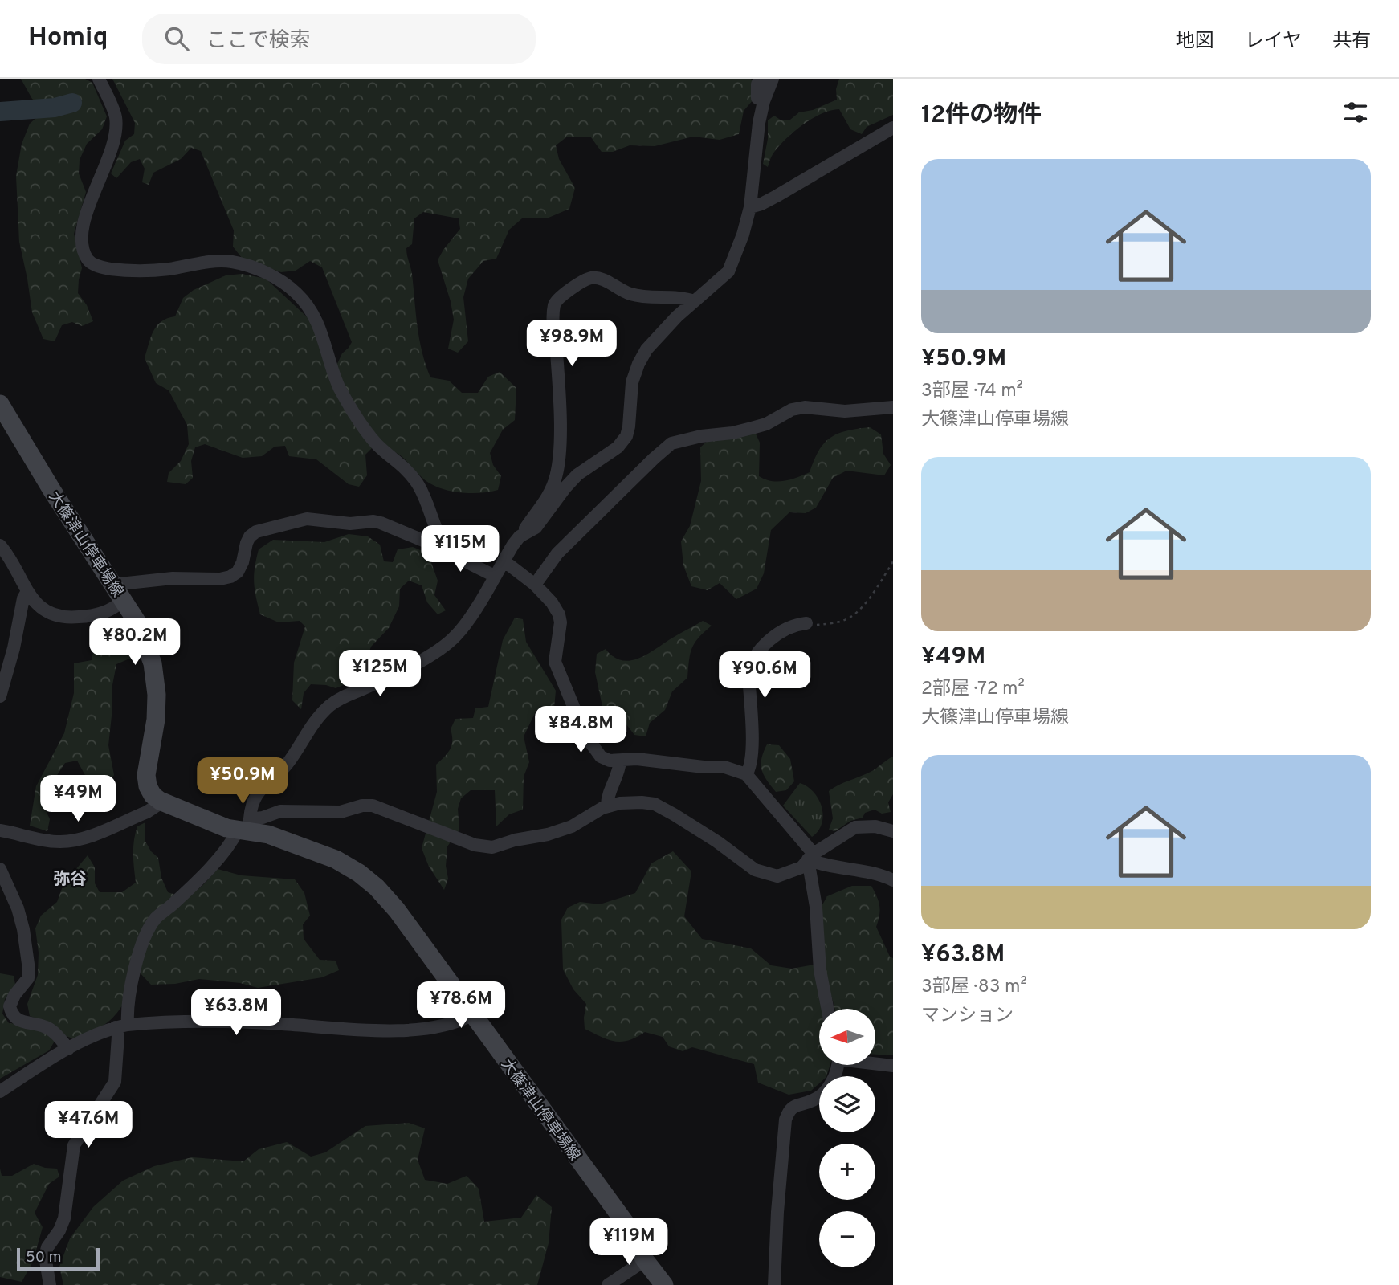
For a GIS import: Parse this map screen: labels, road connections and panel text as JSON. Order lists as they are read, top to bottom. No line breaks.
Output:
{"streets":{"main road":["大篠津山停車場線"]},"districts":["弥谷"],"scale_bar":"50 m","north":"left","page":{"header":"Homiq","search":"ここで検索","nav":["地図","レイヤ","共有"],"heading":"12件の物件","list":[{"name":"¥50.9M","note":"3部屋 · 74 m² · 大篠津山停車場線"},{"name":"¥49M","note":"2部屋 · 72 m² · 大篠津山停車場線"},{"name":"¥63.8M","note":"3部屋 · 83 m² · マンション"}],"price":["¥98.9M","¥115M","¥80.2M","¥125M","¥90.6M","¥84.8M","¥50.9M","¥49M","¥78.6M","¥63.8M","¥47.6M","¥119M"],"map_buttons":["+","−"],"scale":"50 m"}}
